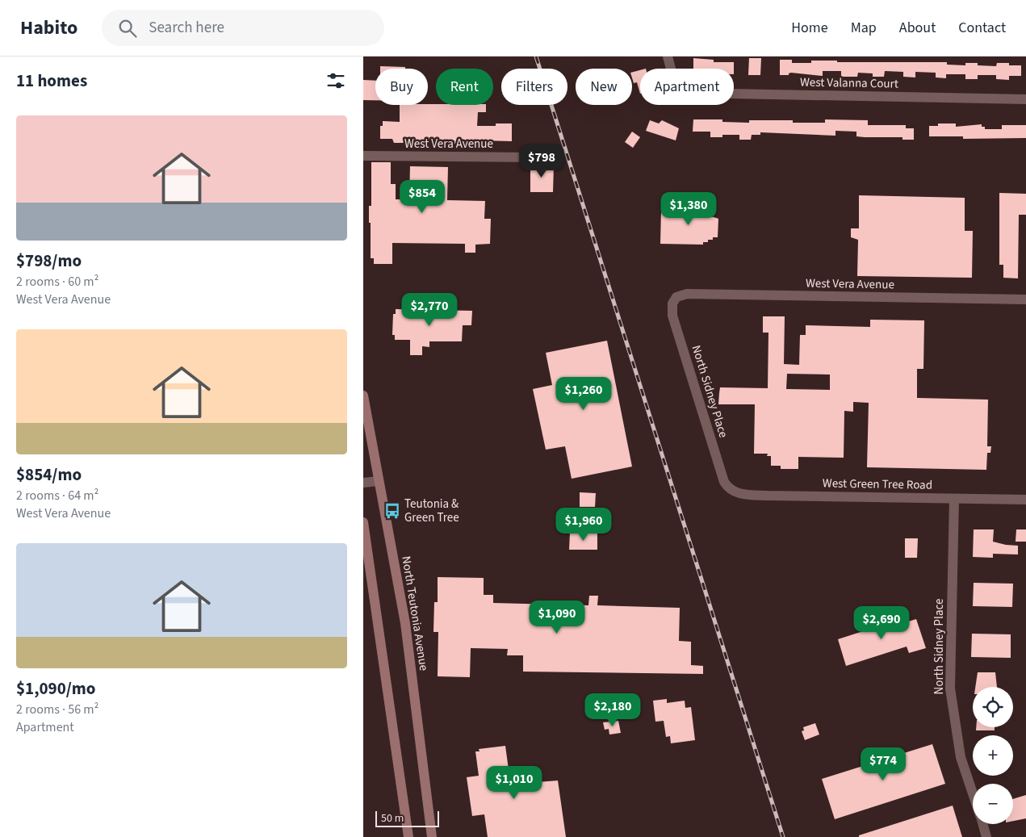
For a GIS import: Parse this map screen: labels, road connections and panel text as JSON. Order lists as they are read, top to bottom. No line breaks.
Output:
{"streets":{"main road":["North Teutonia Avenue"],"street":["West Valanna Court","West Vera Avenue","North Sidney Place","West Green Tree Road"]},"crossings":[["West Vera Avenue","North Sidney Place"],["North Sidney Place","West Green Tree Road"]],"places":{"bus stop":["Teutonia & Green Tree"]},"scale_bar":"50 m","page":{"header":"Habito","search":"Search here","nav":["Home","Map","About","Contact"],"heading":"11 homes","chip":["Buy","Rent","Filters","New","Apartment"],"list":[{"name":"$798/mo","note":"2 rooms · 60 m² · West Vera Avenue"},{"name":"$854/mo","note":"2 rooms · 64 m² · West Vera Avenue"},{"name":"$1,090/mo","note":"2 rooms · 56 m² · Apartment"}],"price":["$798","$854","$1,380","$2,770","$1,260","$1,960","$1,090","$2,690","$2,180","$774","$1,010"],"map_buttons":["+","−"],"scale":"50 m"}}
